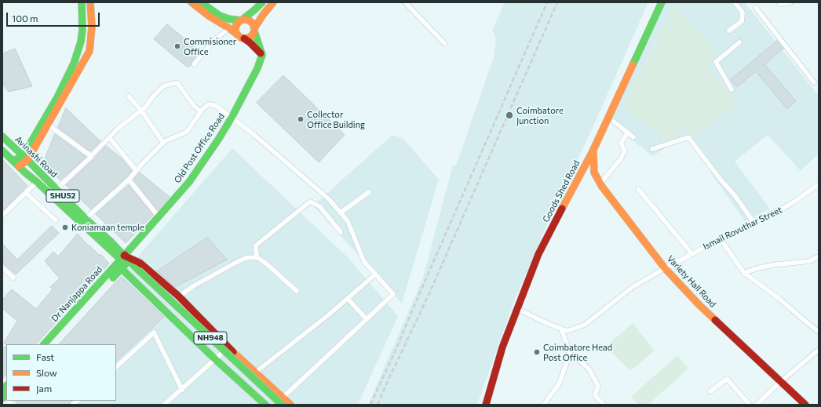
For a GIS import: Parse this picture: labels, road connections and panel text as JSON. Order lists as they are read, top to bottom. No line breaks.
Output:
{"streets":{"main road":["Old Post Office Road","Avinashi Road","Goods Shed Road","SHU52","Variety Hall Road","Dr Nanjappa Road","NH948"],"street":["Ismail Rovuthar Street"]},"crossings":[["Old Post Office Road","Avinashi Road"],["Old Post Office Road","Dr Nanjappa Road"],["Old Post Office Road","NH948"],["Avinashi Road","Dr Nanjappa Road"],["Avinashi Road","NH948"],["Goods Shed Road","Variety Hall Road"],["Ismail Rovuthar Street","Variety Hall Road"],["Dr Nanjappa Road","NH948"]],"places":["Commisioner Office","Coimbatore Junction","Collector Office Building","Koniamaan temple","Coimbatore Head Post Office"],"legend":["Fast","Slow","Jam"],"scale_bar":"100 m"}
